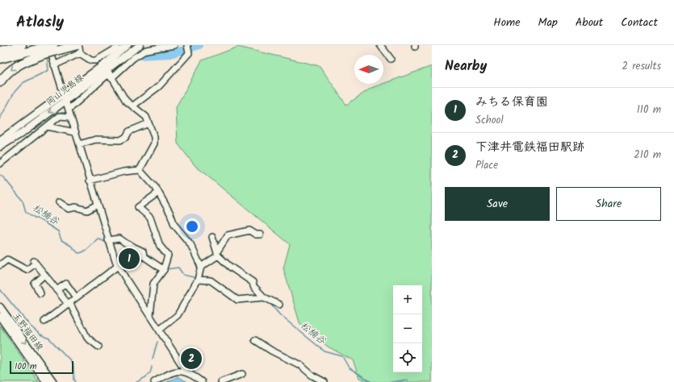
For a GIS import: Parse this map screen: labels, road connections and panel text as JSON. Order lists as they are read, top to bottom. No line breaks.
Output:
{"streets":{"main road":["岡山児島線","玉野福田線"]},"water":["松楠谷"],"scale_bar":"100 m","north":"left","page":{"header":"Atlasly","nav":["Home","Map","About","Contact"],"heading":["Nearby","2 results"],"list":[{"mark":"1","name":"みちる保育園","note":"School","value":"110 m"},{"mark":"2","name":"下津井電鉄福田駅跡","note":"Place","value":"210 m"}],"buttons":["Save","Share"],"pins":["1","2"],"map_buttons":["+","−"],"scale":"100 m"}}
